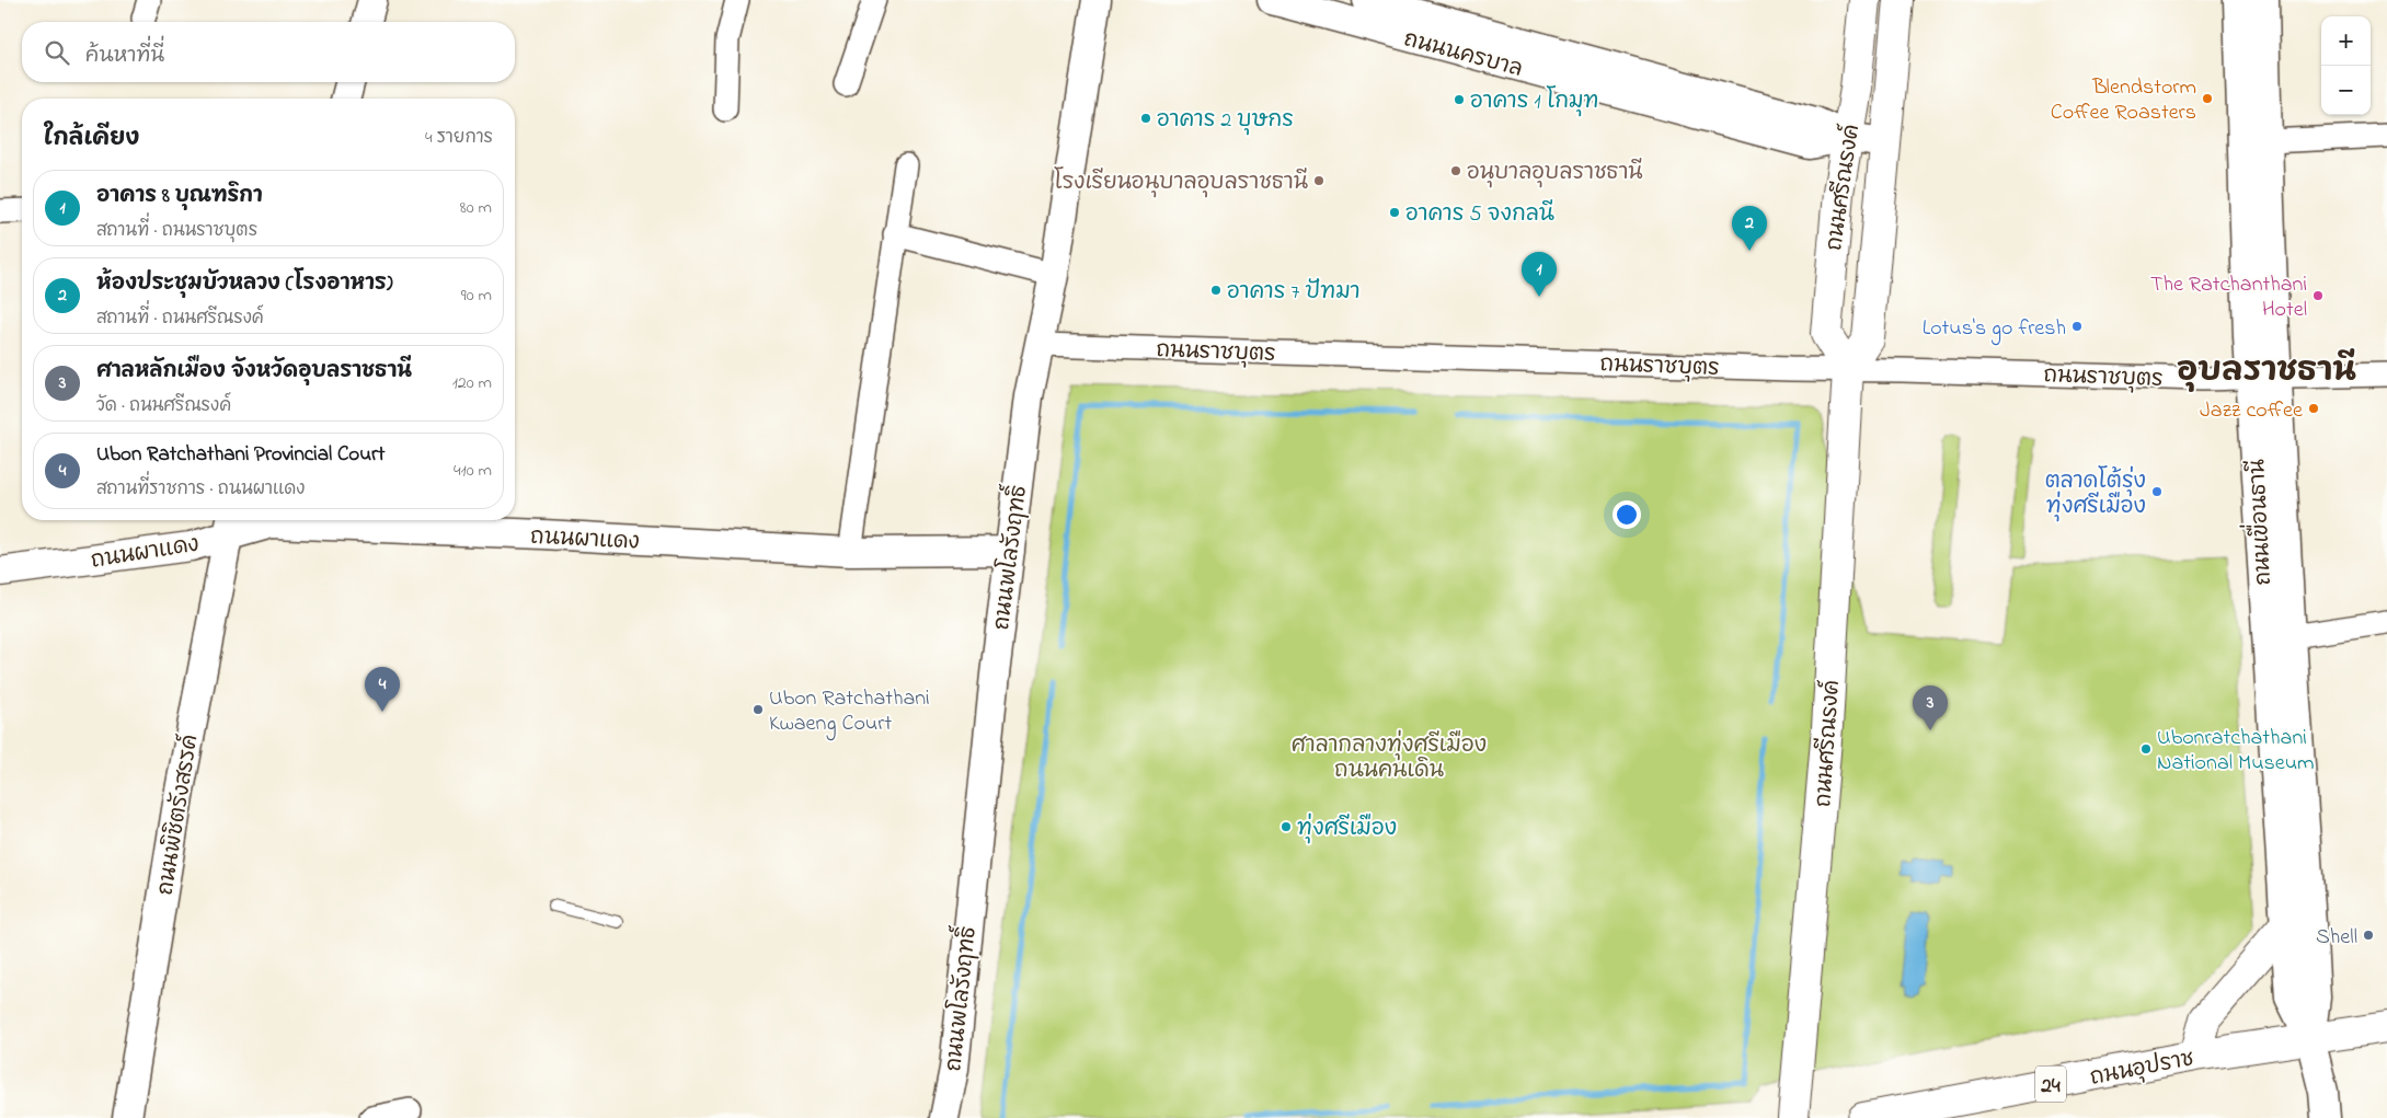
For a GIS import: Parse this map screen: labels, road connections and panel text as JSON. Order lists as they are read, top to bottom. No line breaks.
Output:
{"streets":{"main road":["ถนนศรีณรงค์","ถนนอุปราช","24"],"street":["ถนนนครบาล","ถนนราชบุตร","ถนนเขื่อนธานี","ถนนผาแดง","ถนนพโลรังฤทธิ์","ถนนพิชิตรังสรรค์"]},"crossings":[["ถนนนครบาล","ถนนศรีณรงค์"],["ถนนศรีณรงค์","ถนนราชบุตร"],["ถนนราชบุตร","ถนนเขื่อนธานี"],["ถนนราชบุตร","ถนนพโลรังฤทธิ์"],["ถนนเขื่อนธานี","ถนนอุปราช"],["ถนนผาแดง","ถนนพโลรังฤทธิ์"],["ถนนผาแดง","ถนนพิชิตรังสรรค์"]],"districts":["อุบลราชธานี"],"parks":["ศาลากลางทุ่งศรีเมือง ถนนคนเดิน"],"places":["Blendstorm Coffee Roasters","อาคาร 1 โกมุท","อาคาร 2 บุษกร","อนุบาลอุบลราชธานี","โรงเรียนอนุบาลอุบลราชธานี","อาคาร 5 จงกลนี","อาคาร 7 ปัทมา","The Ratchanthani Hotel","Lotus's go fresh","Jazz coffee","ตลาดโต้รุ่ง ทุ่งศรีเมือง","Ubon Ratchathani Kwaeng Court","Ubonratchathani National Museum","ทุ่งศรีเมือง","Shell"],"page":{"map_buttons":["+","−"],"search":"ค้นหาที่นี่","heading":["ใกล้เคียง","4 รายการ"],"list":[{"mark":"1","name":"อาคาร 8 บุณฑริกา","note":"สถานที่ · ถนนราชบุตร","value":"80 m"},{"mark":"2","name":"ห้องประชุมบัวหลวง (โรงอาหาร)","note":"สถานที่ · ถนนศรีณรงค์","value":"90 m"},{"mark":"3","name":"ศาลหลักเมือง จังหวัดอุบลราชธานี","note":"วัด · ถนนศรีณรงค์","value":"120 m"},{"mark":"4","name":"Ubon Ratchathani Provincial Court","note":"สถานที่ราชการ · ถนนผาแดง","value":"410 m"}],"pins":["2","1","4","3"]}}
